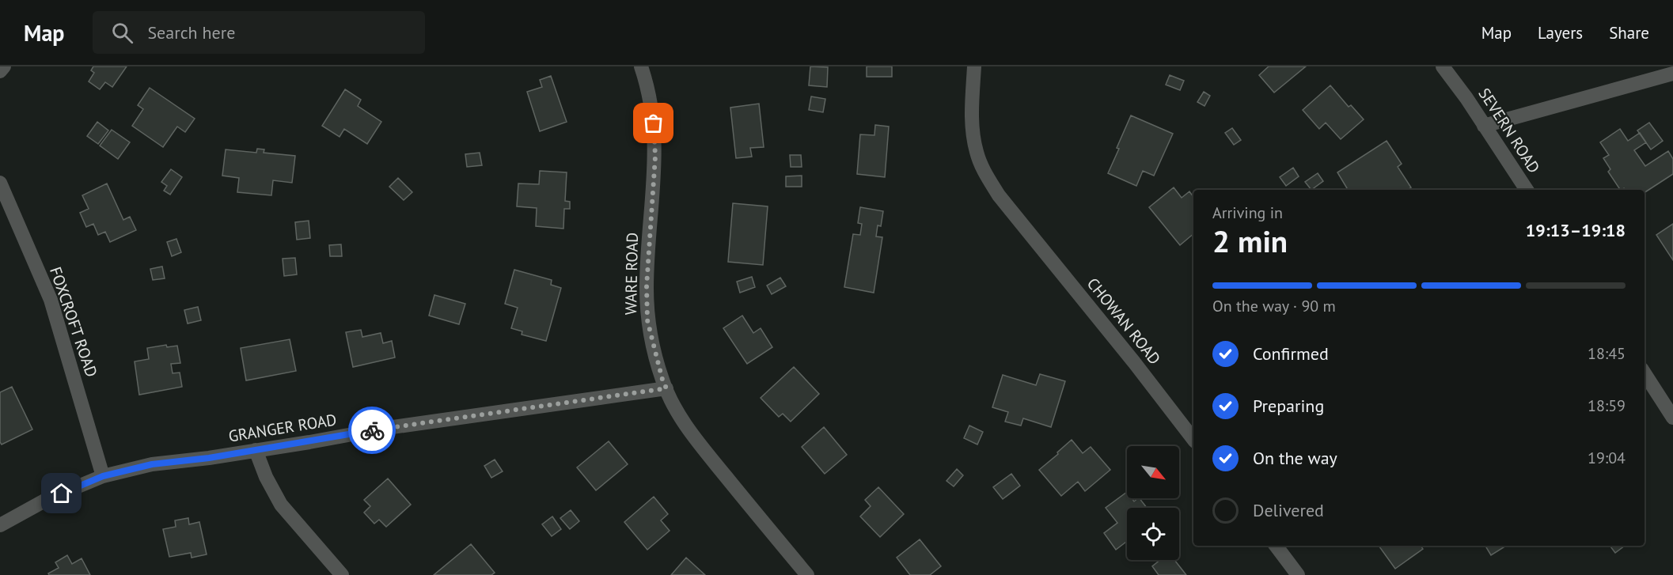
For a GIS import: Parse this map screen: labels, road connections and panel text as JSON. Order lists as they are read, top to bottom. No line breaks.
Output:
{"streets":{"street":["SEVERN ROAD","WARE ROAD","CHOWAN ROAD","FOXCROFT ROAD","GRANGER ROAD"]},"crossings":[["WARE ROAD","GRANGER ROAD"],["FOXCROFT ROAD","GRANGER ROAD"]],"north":"bottom right","page":{"header":"Map","search":"Search here","nav":["Map","Layers","Share"],"heading":["2 min","Arriving in","19:13–19:18"],"bar":"On the way · 90 m","list":[["Confirmed","18:45"],["Preparing","18:59"],["On the way","19:04"],"Delivered"]}}
